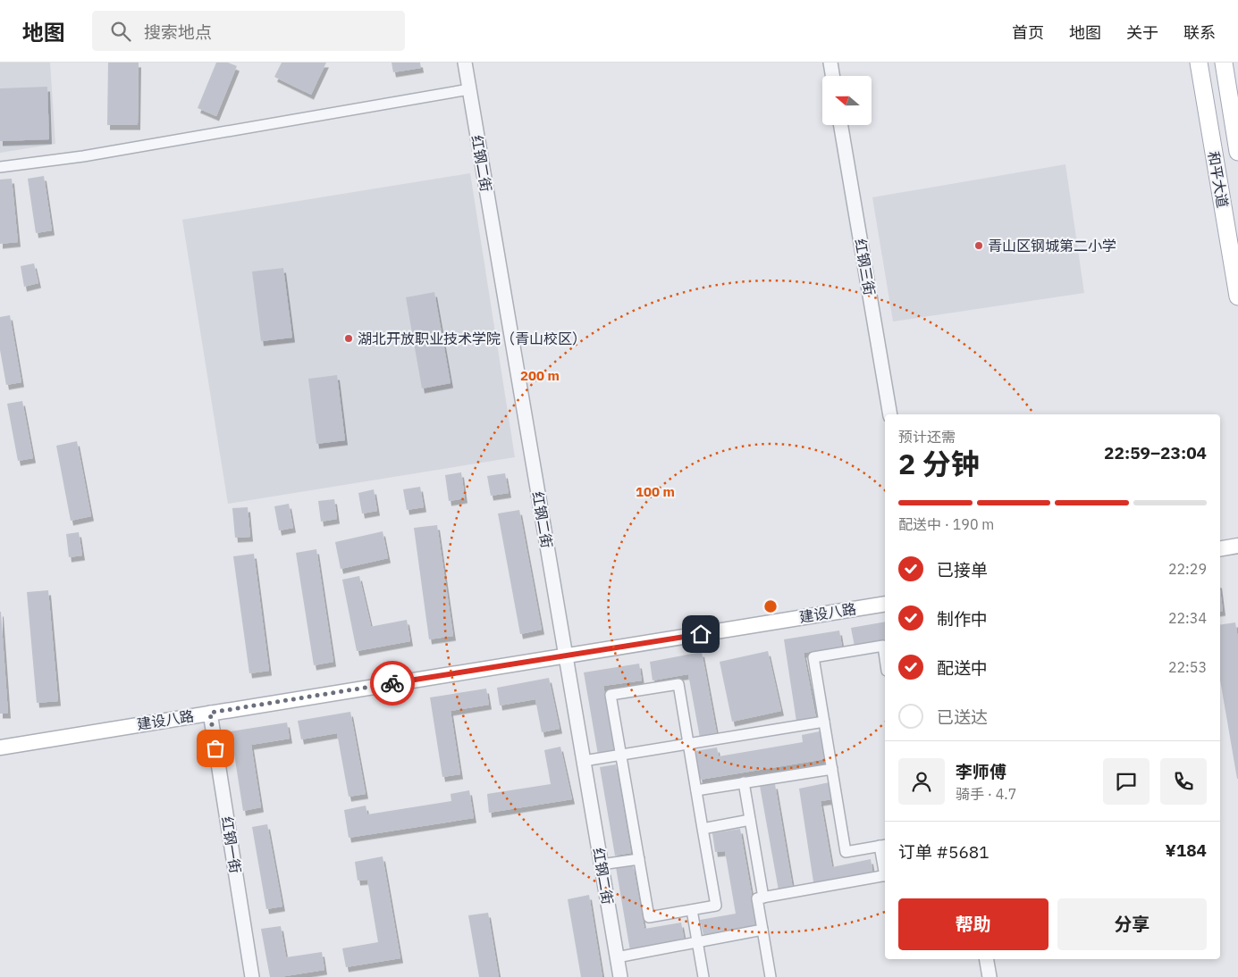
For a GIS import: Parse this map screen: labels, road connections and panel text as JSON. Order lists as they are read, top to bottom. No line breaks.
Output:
{"streets":{"main road":["和平大道","建设八路"],"street":["红钢二街","红钢三街","红钢一街"]},"crossings":[["红钢二街","建设八路"],["建设八路","红钢一街"]],"places":["青山区钢城第二小学","湖北开放职业技术学院（青山校区）"],"north":"left","page":{"header":"地图","search":"搜索地点","nav":["首页","地图","关于","联系"],"heading":["2 分钟","预计还需","22:59–23:04"],"panel":["李师傅","骑手 · 4.7","订单 #5681","¥184"],"bar":"配送中 · 190 m","list":[["已接单","22:29"],["制作中","22:34"],["配送中","22:53"],"已送达"],"buttons":["帮助","分享"]},"rings":["200 m","100 m"]}
